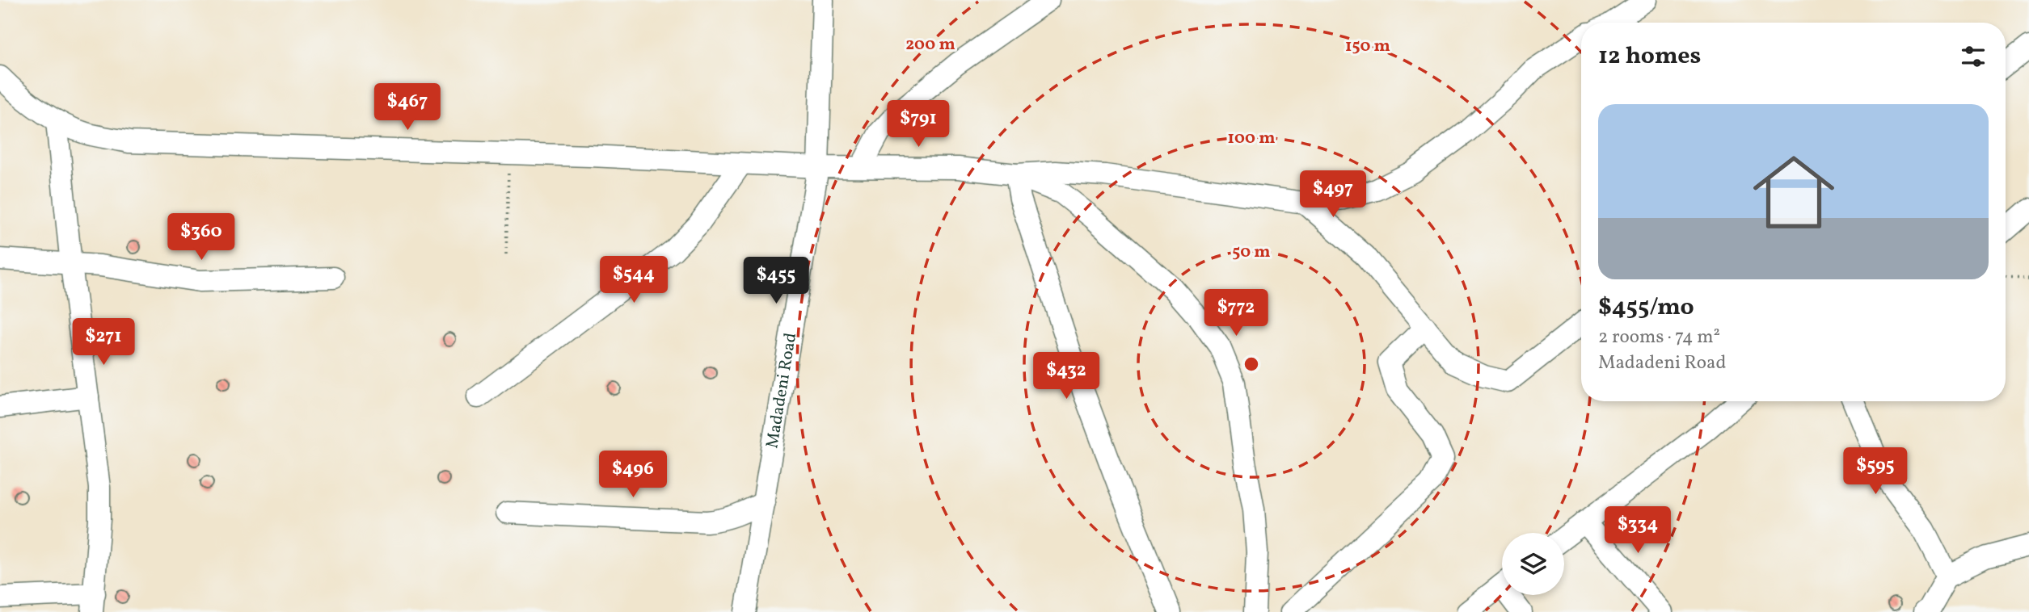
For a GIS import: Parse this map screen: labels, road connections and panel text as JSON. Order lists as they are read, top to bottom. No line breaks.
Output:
{"streets":{"street":["Madadeni Road"]},"page":{"heading":"12 homes","price":["$467","$791","$497","$360","$544","$455","$772","$271","$432","$595","$496","$334"],"list":[{"name":"$455/mo","note":"2 rooms · 74 m² · Madadeni Road"}]},"rings":["200 m","150 m","100 m","50 m"]}
